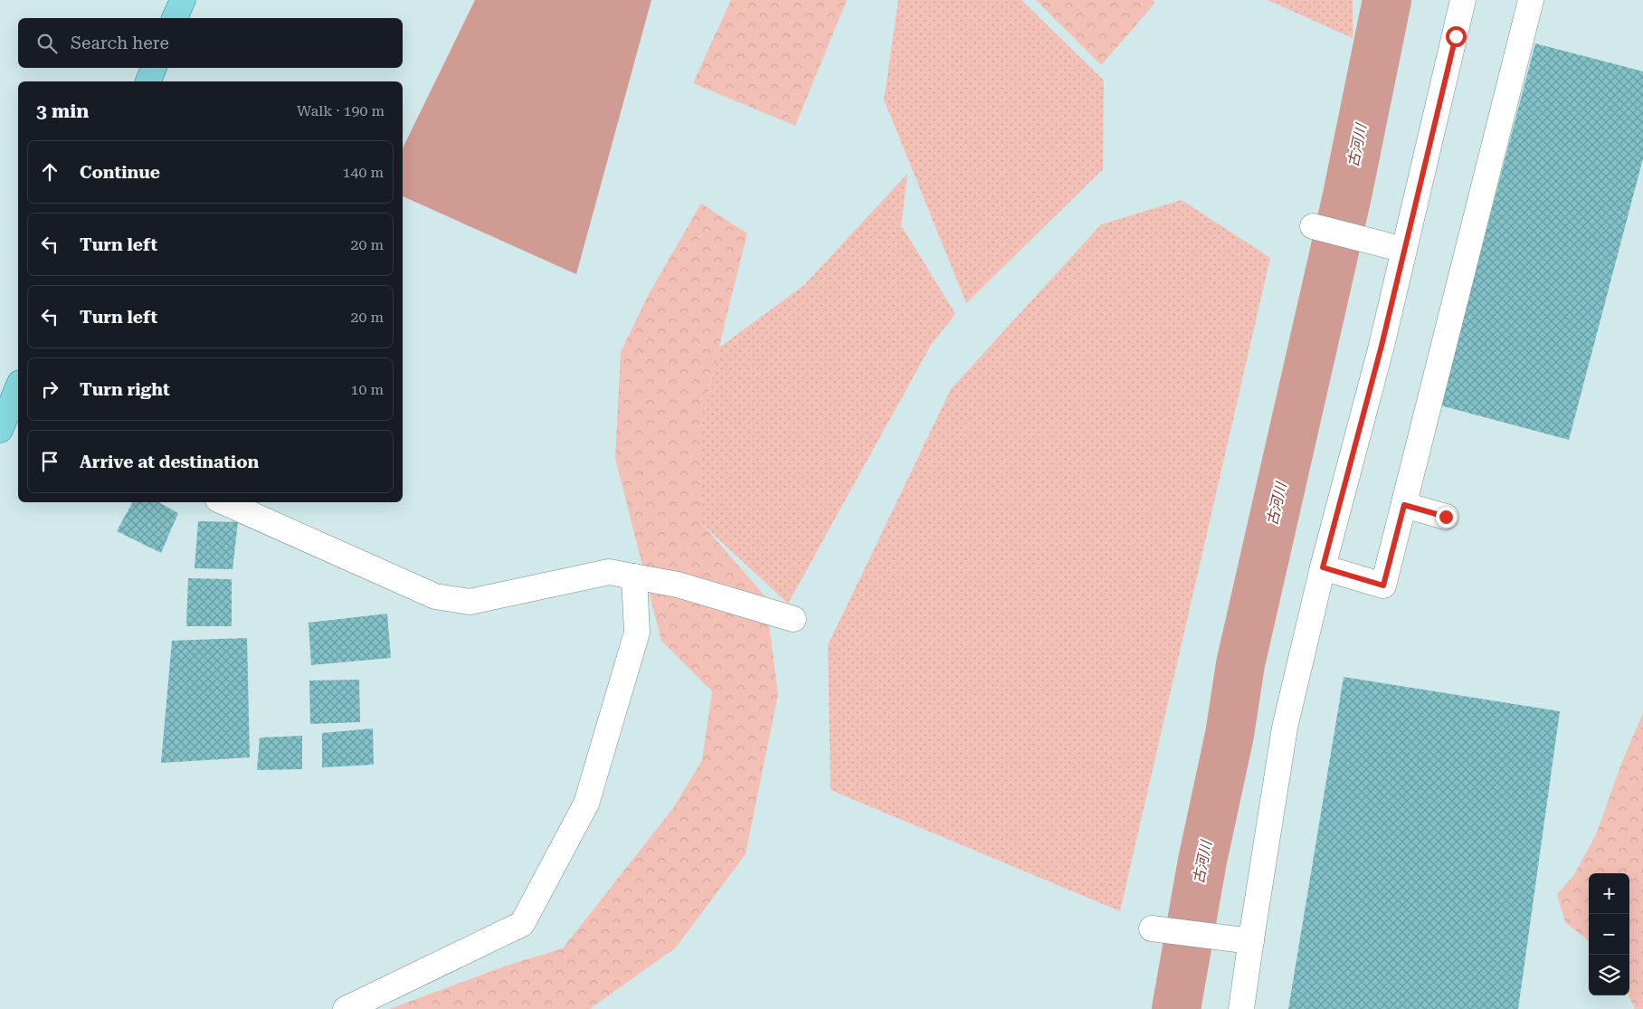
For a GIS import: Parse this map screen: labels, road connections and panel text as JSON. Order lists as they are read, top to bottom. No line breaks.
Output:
{"water":["古河川"],"page":{"search":"Search here","heading":["3 min","Walk · 190 m"],"list":[["Continue","140 m"],["Turn left","20 m"],["Turn left","20 m"],["Turn right","10 m"],"Arrive at destination"],"map_buttons":["+","−"]}}
